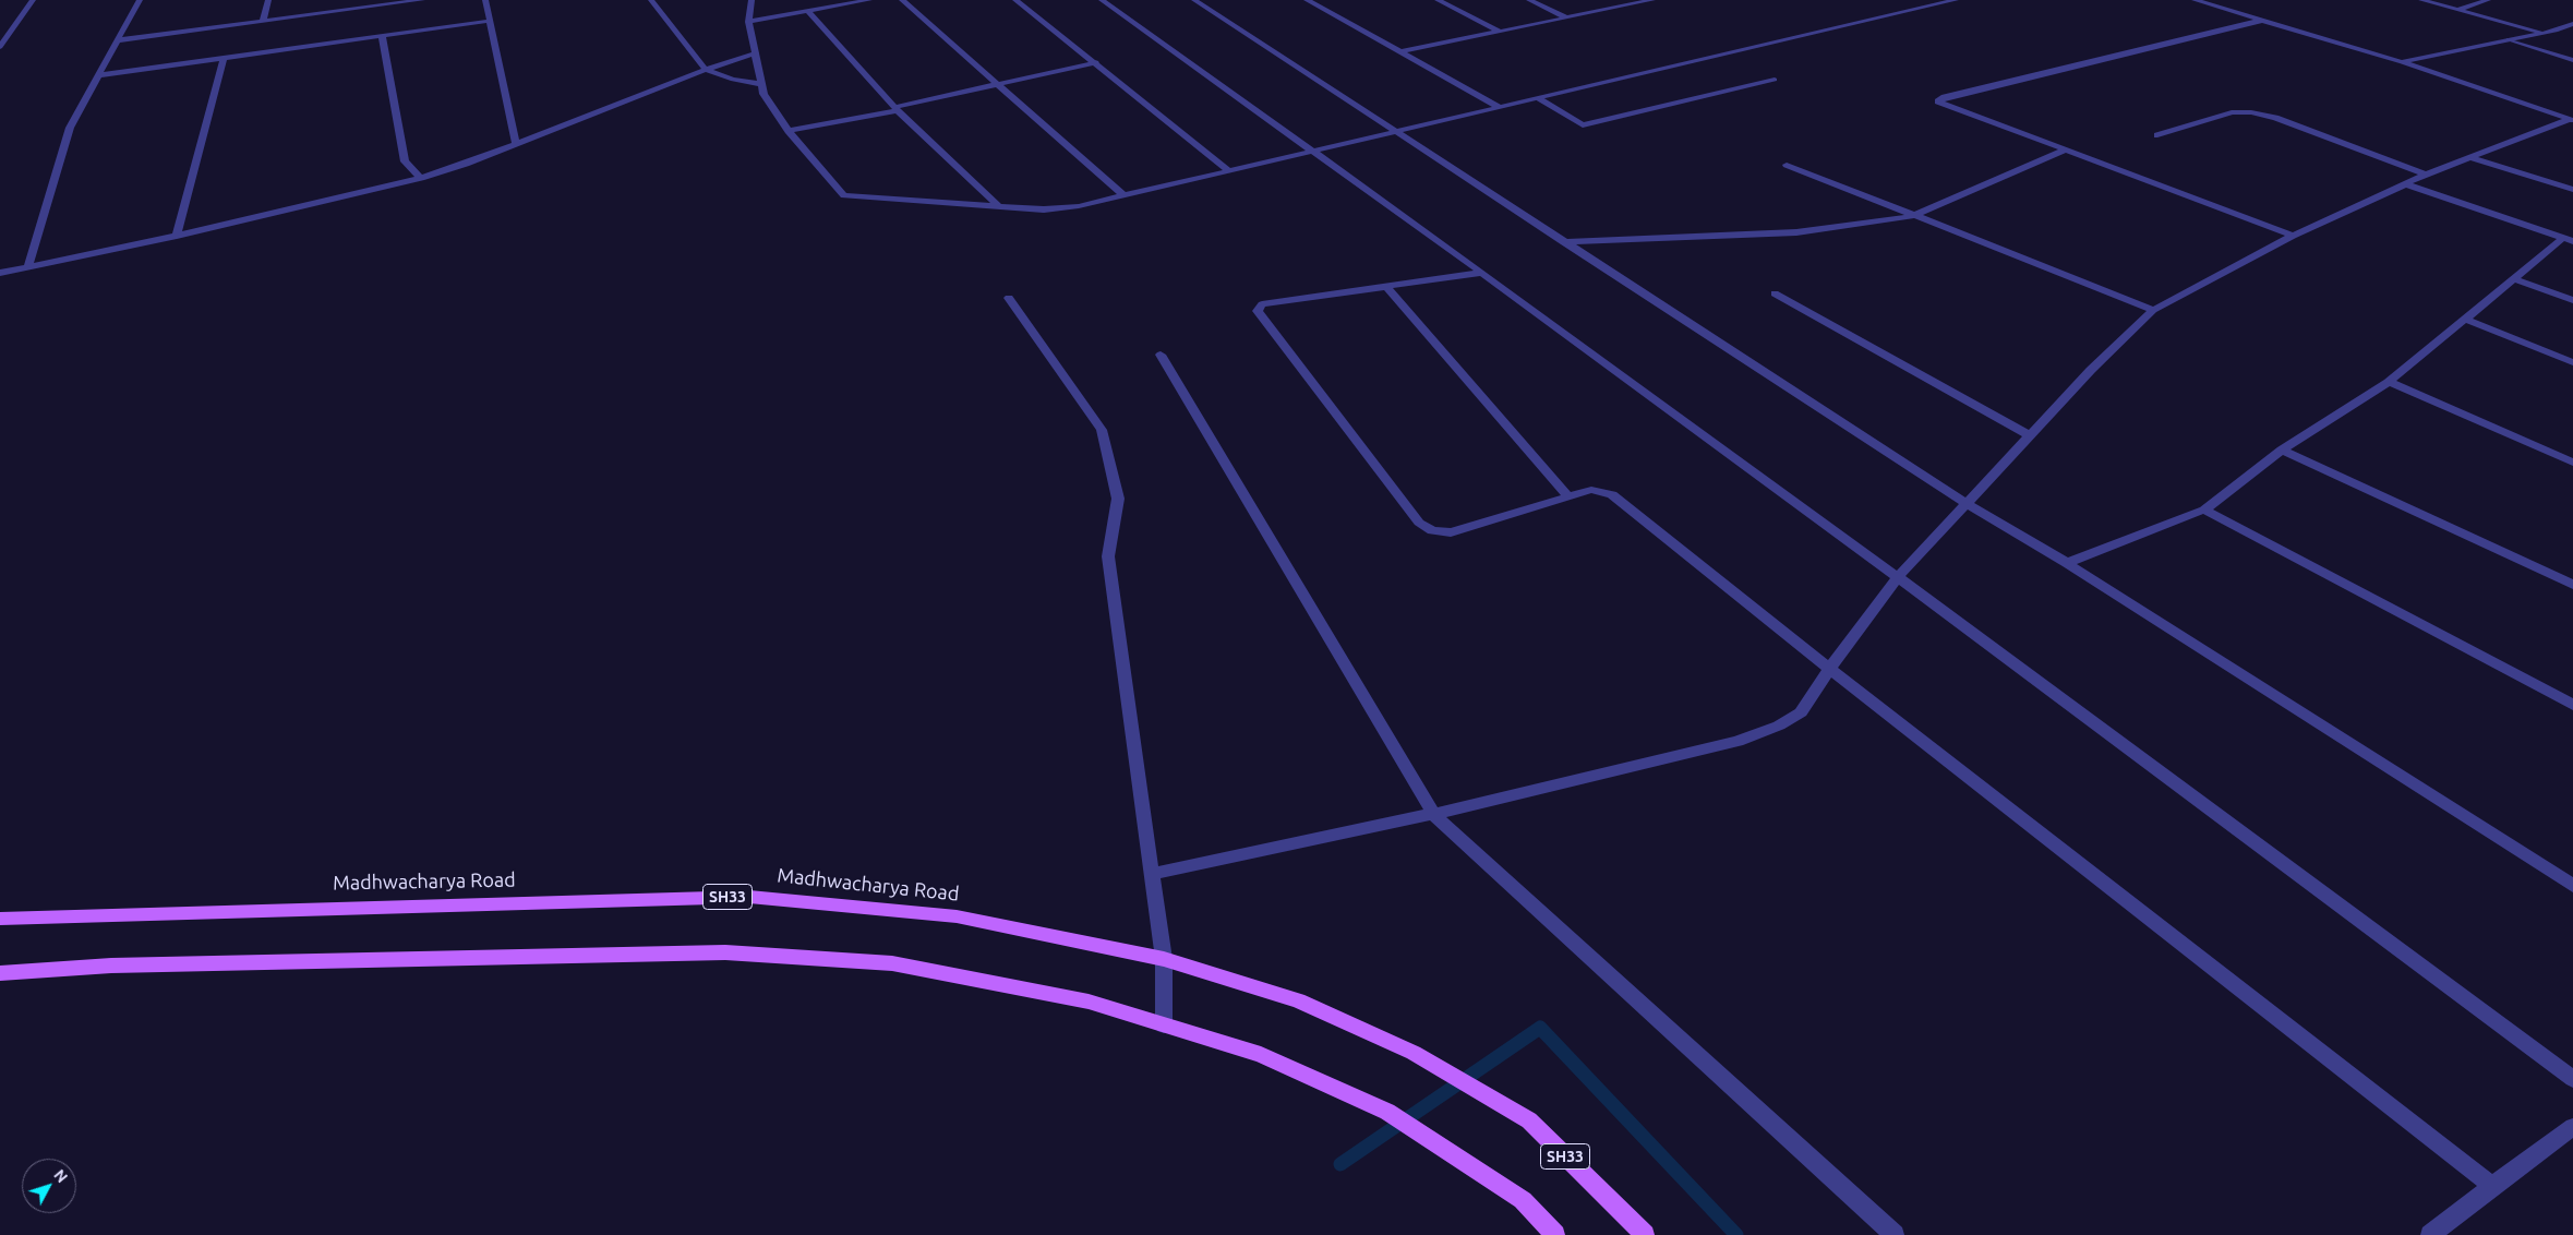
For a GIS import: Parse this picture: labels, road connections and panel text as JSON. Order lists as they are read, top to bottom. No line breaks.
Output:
{"streets":{"main road":["Madhwacharya Road","SH33"]},"north":"top right"}
